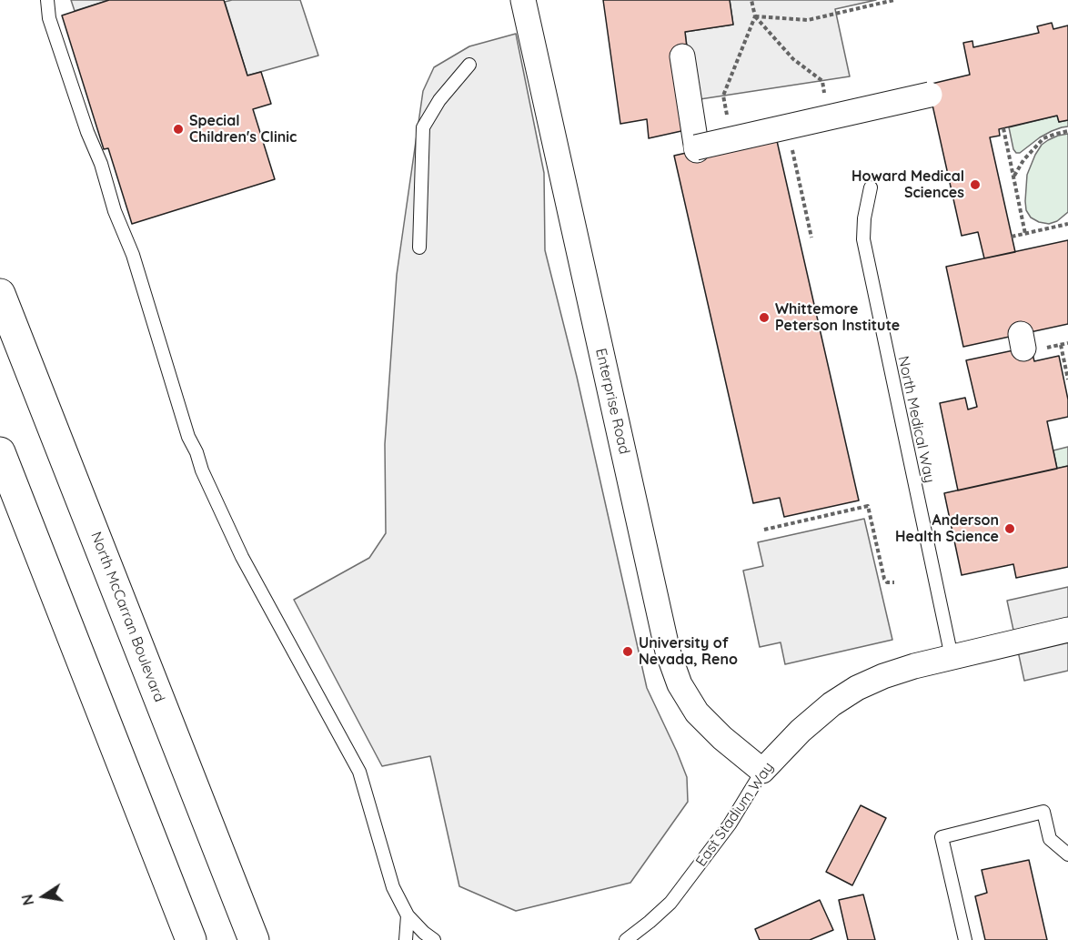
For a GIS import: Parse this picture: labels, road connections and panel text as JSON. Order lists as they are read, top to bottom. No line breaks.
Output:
{"streets":{"main road":["North McCarran Boulevard"],"street":["Enterprise Road","East Stadium Way"],"lane":["North Medical Way"]},"crossings":[["Enterprise Road","East Stadium Way"],["North Medical Way","East Stadium Way"]],"places":["Special Children's Clinic","Howard Medical Sciences","Whittemore Peterson Institute","Anderson Health Science","University of Nevada, Reno"],"north":"left"}
